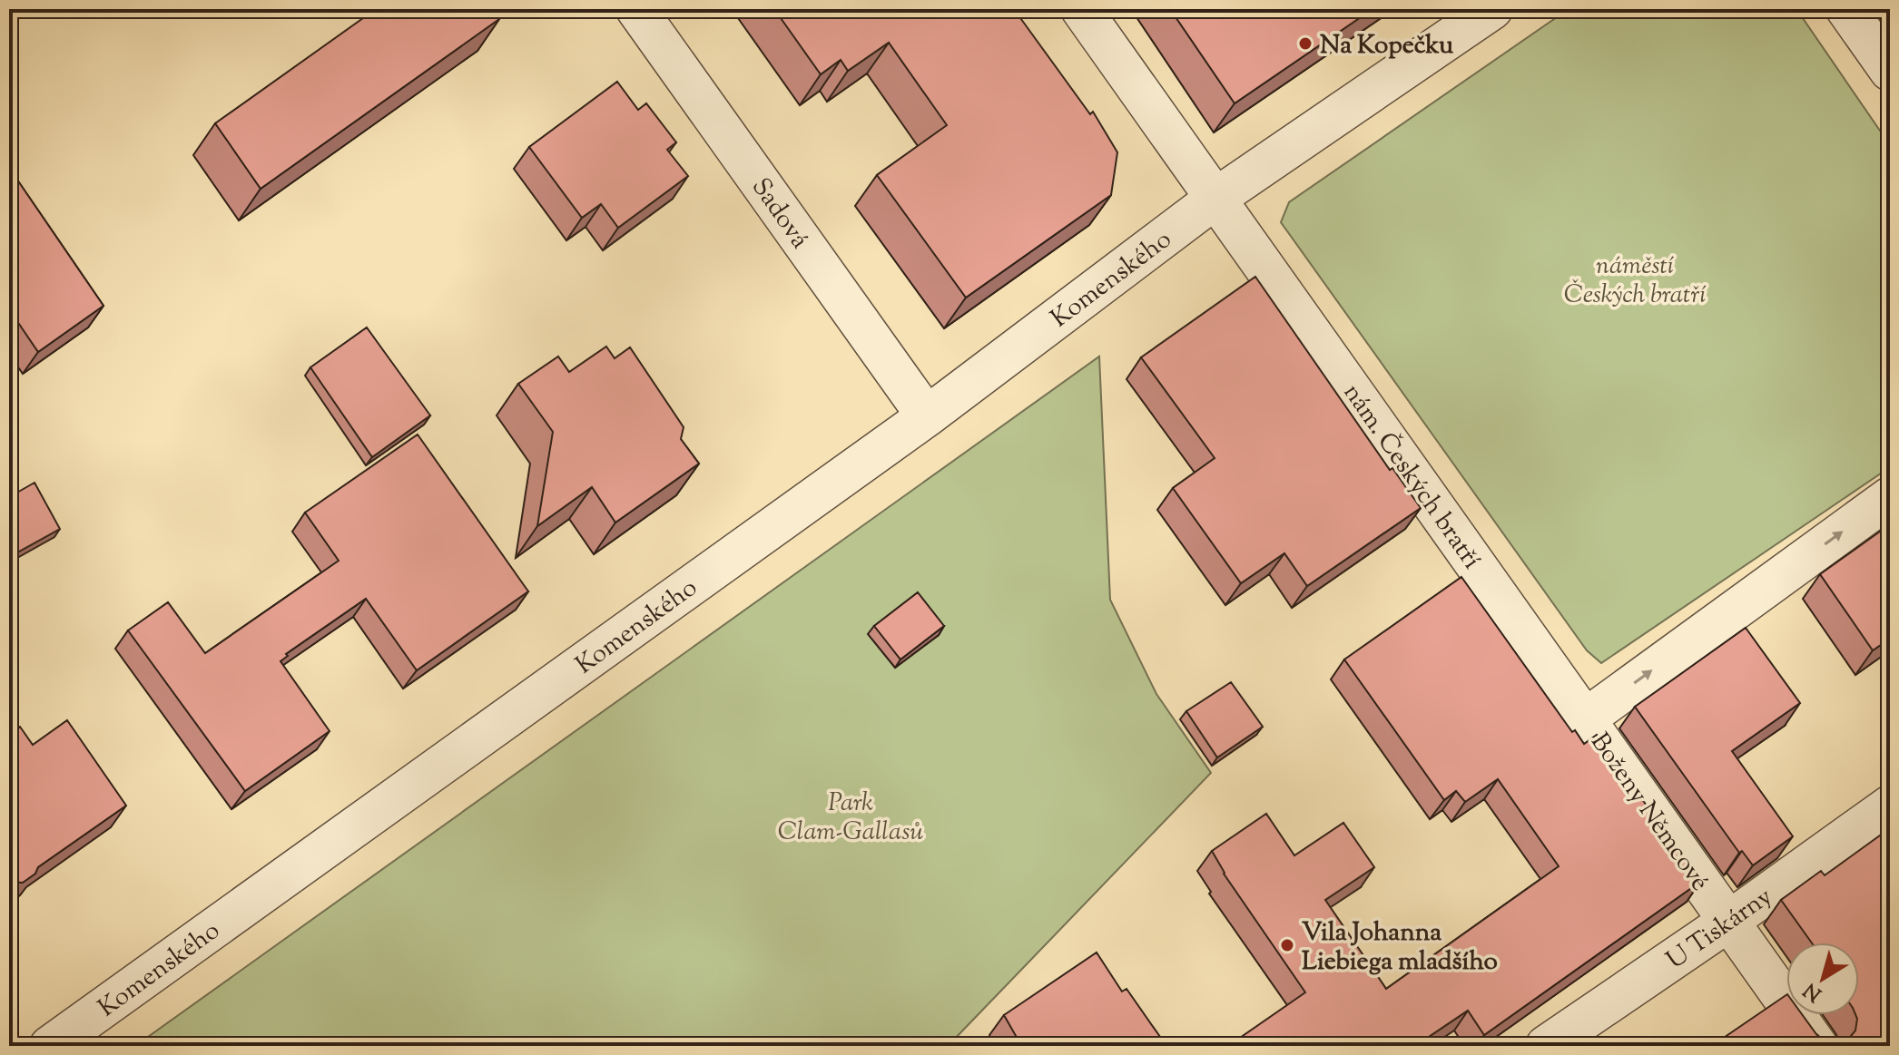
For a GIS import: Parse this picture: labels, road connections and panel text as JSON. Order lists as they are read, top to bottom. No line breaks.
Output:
{"streets":{"street":["Sadová","Komenského","nám. Českých bratří","Boženy Němcové","U Tiskárny"]},"crossings":[["Sadová","Komenského"],["Komenského","nám. Českých bratří"],["nám. Českých bratří","Boženy Němcové"],["Boženy Němcové","U Tiskárny"]],"parks":["náměstí Českých bratří","Park Clam-Gallasů"],"places":["Na Kopečku","Vila Johanna Liebiega mladšího"],"north":"bottom left"}
